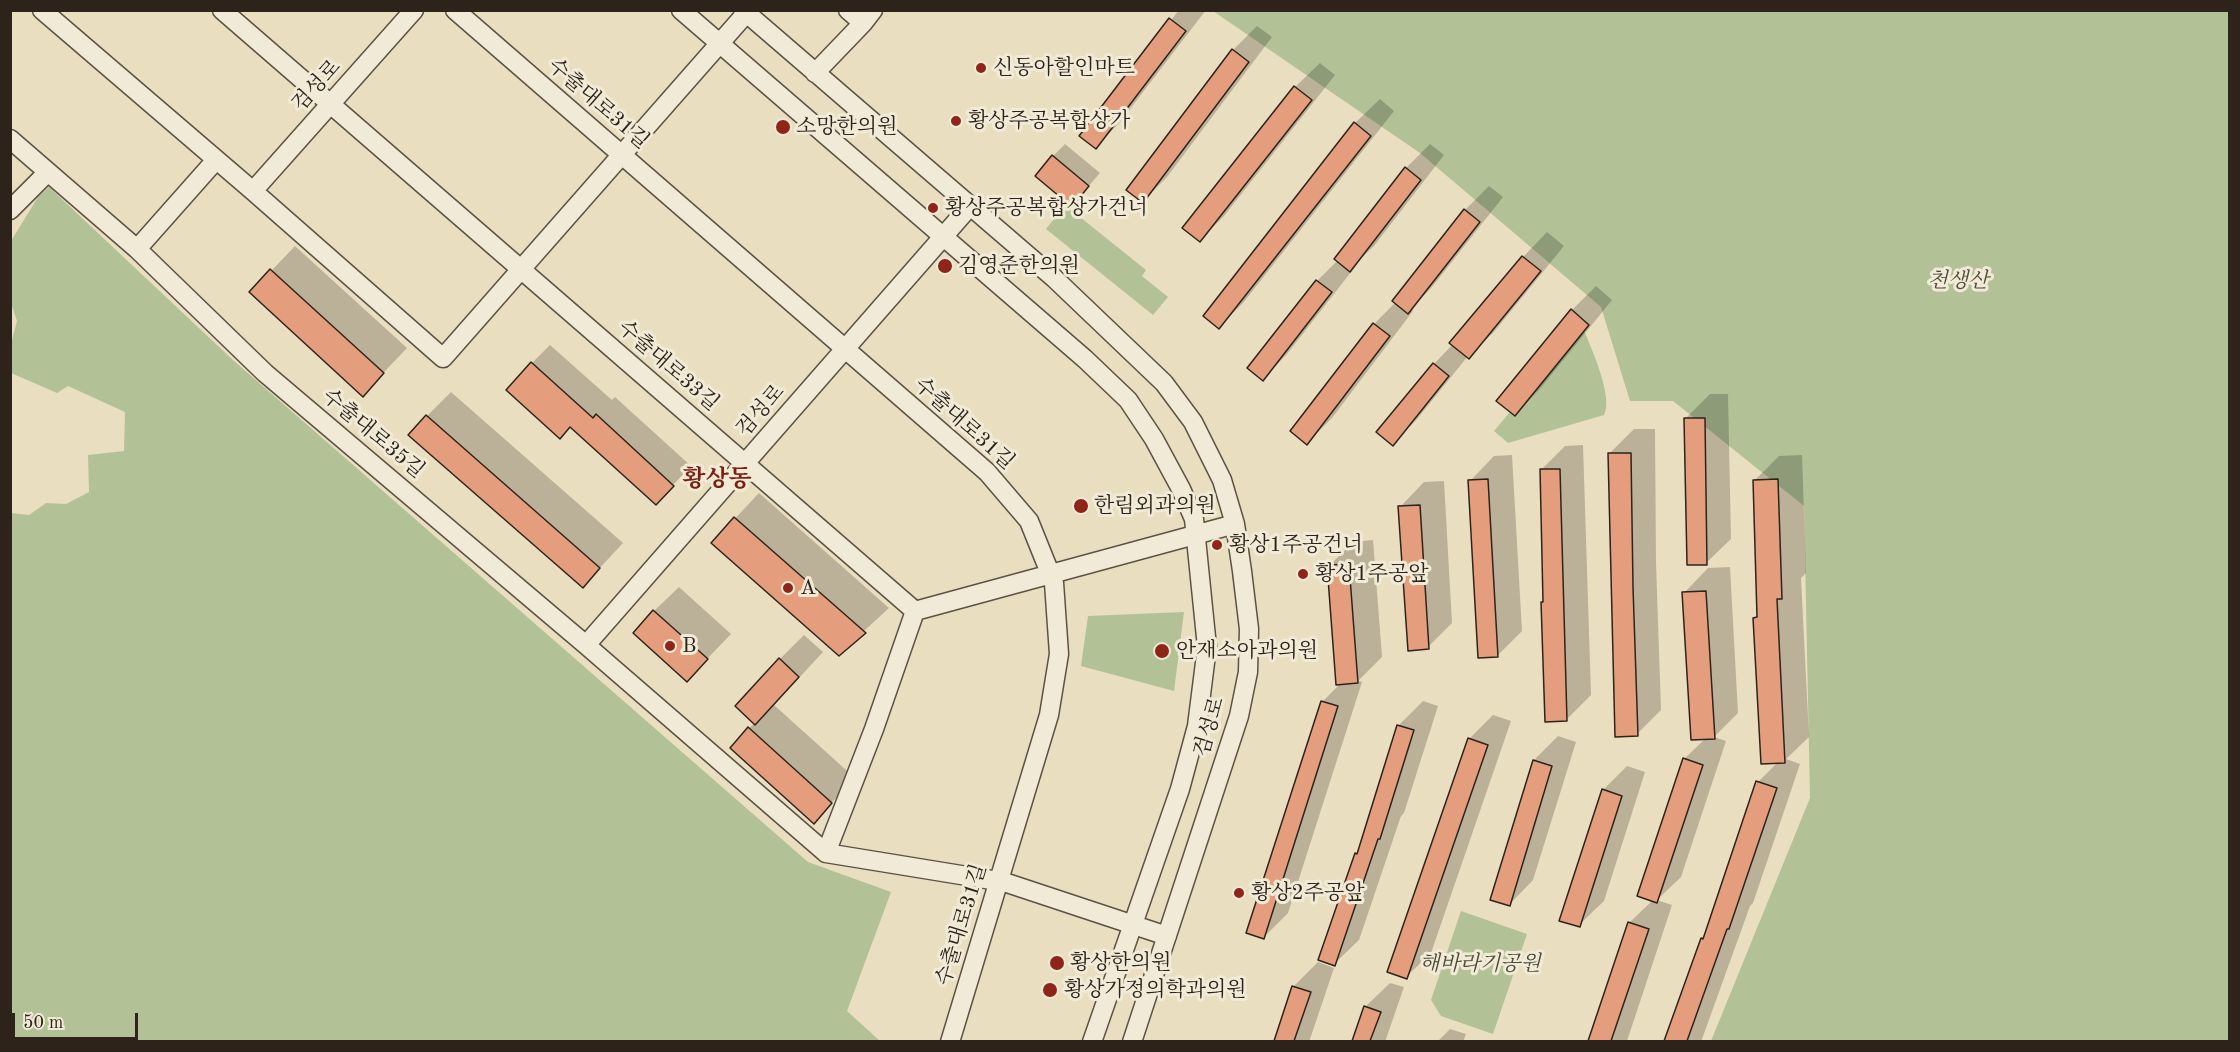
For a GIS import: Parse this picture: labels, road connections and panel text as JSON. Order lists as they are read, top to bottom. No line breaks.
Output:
{"streets":{"street":["검성로","수출대로31길","수출대로33길","수출대로35길"]},"crossings":[["검성로","수출대로31길"],["검성로","수출대로33길"],["검성로","수출대로35길"]],"districts":["황상동"],"parks":["천생산","해바라기공원"],"places":["신동아할인마트","황상주공복합상가","소망한의원","황상주공복합상가건너","김영준한의원","한림외과의원","황상1주공건너","황상1주공앞","A","B","안재소아과의원","황상2주공앞","황상한의원","황상가정의학과의원"],"scale_bar":"50 m"}
